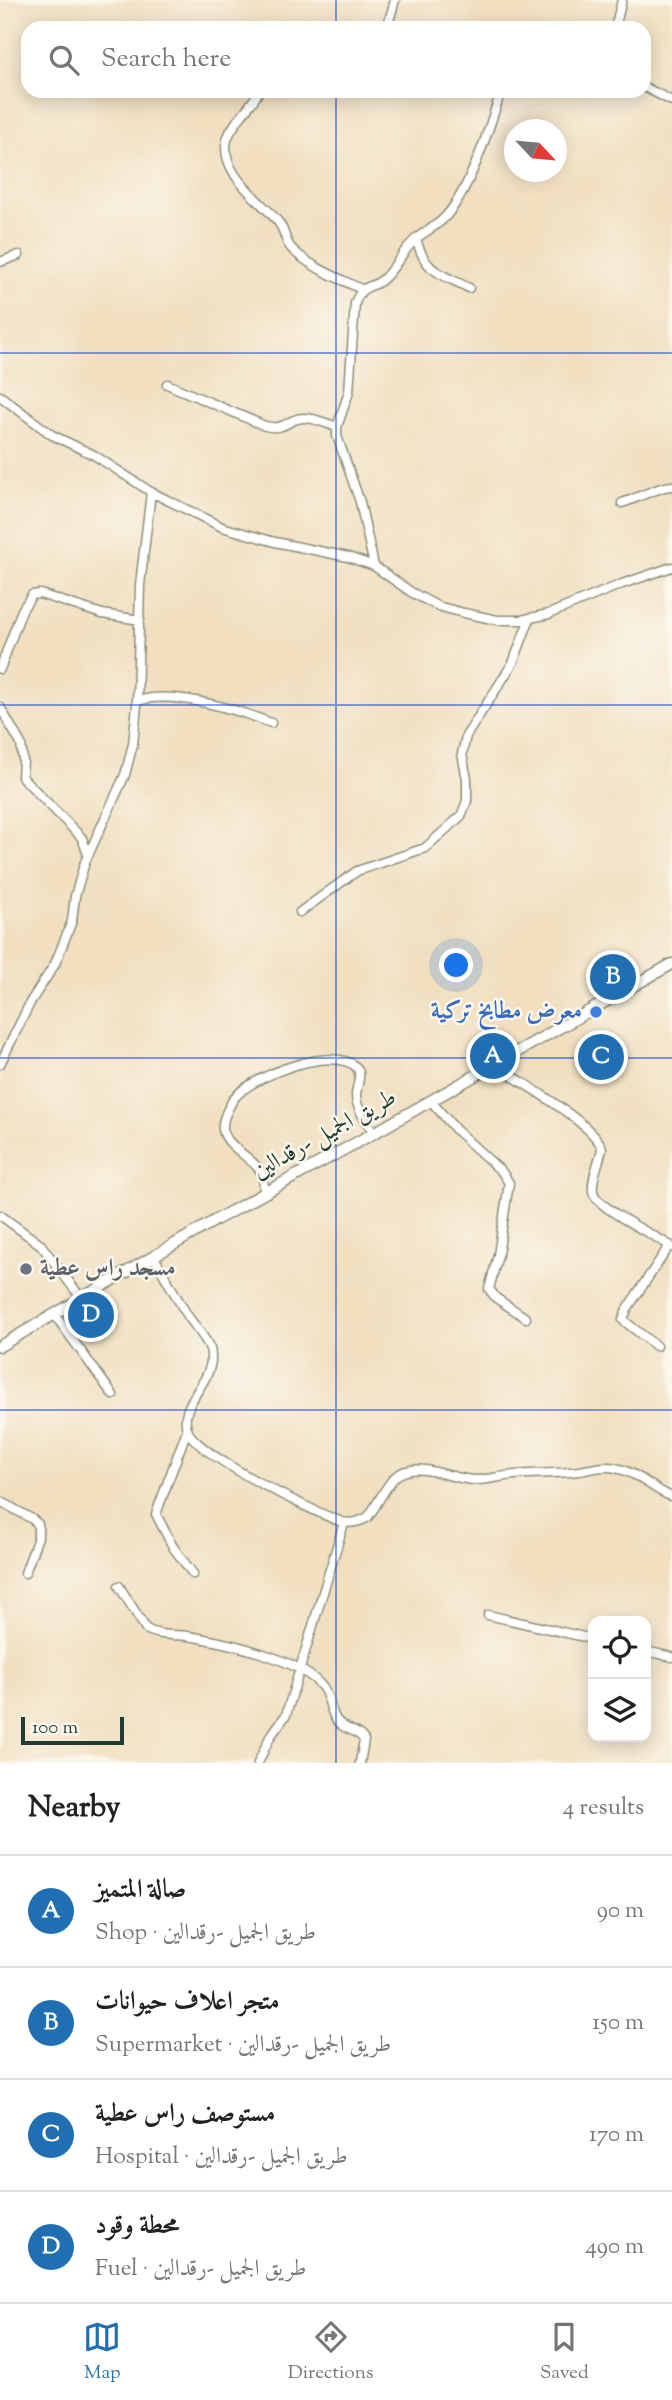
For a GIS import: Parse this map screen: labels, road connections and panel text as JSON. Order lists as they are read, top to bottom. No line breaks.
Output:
{"streets":{"main road":["طريق الجميل -رقدالين"]},"places":["معرض مطابخ تركية","مسجد راس عطية"],"scale_bar":"100 m","north":"bottom right","page":{"search":"Search here","pins":["B","A","C","D"],"scale":"100 m","heading":["Nearby","4 results"],"list":[{"mark":"A","name":"صالة المتميز","note":"Shop · طريق الجميل -رقدالين","value":"90 m"},{"mark":"B","name":"متجر اعلاف حيوانات","note":"Supermarket · طريق الجميل -رقدالين","value":"150 m"},{"mark":"C","name":"مستوصف راس عطية","note":"Hospital · طريق الجميل -رقدالين","value":"170 m"},{"mark":"D","name":"محطة وقود","note":"Fuel · طريق الجميل -رقدالين","value":"490 m"}],"nav":["Map","Directions","Saved"]}}
